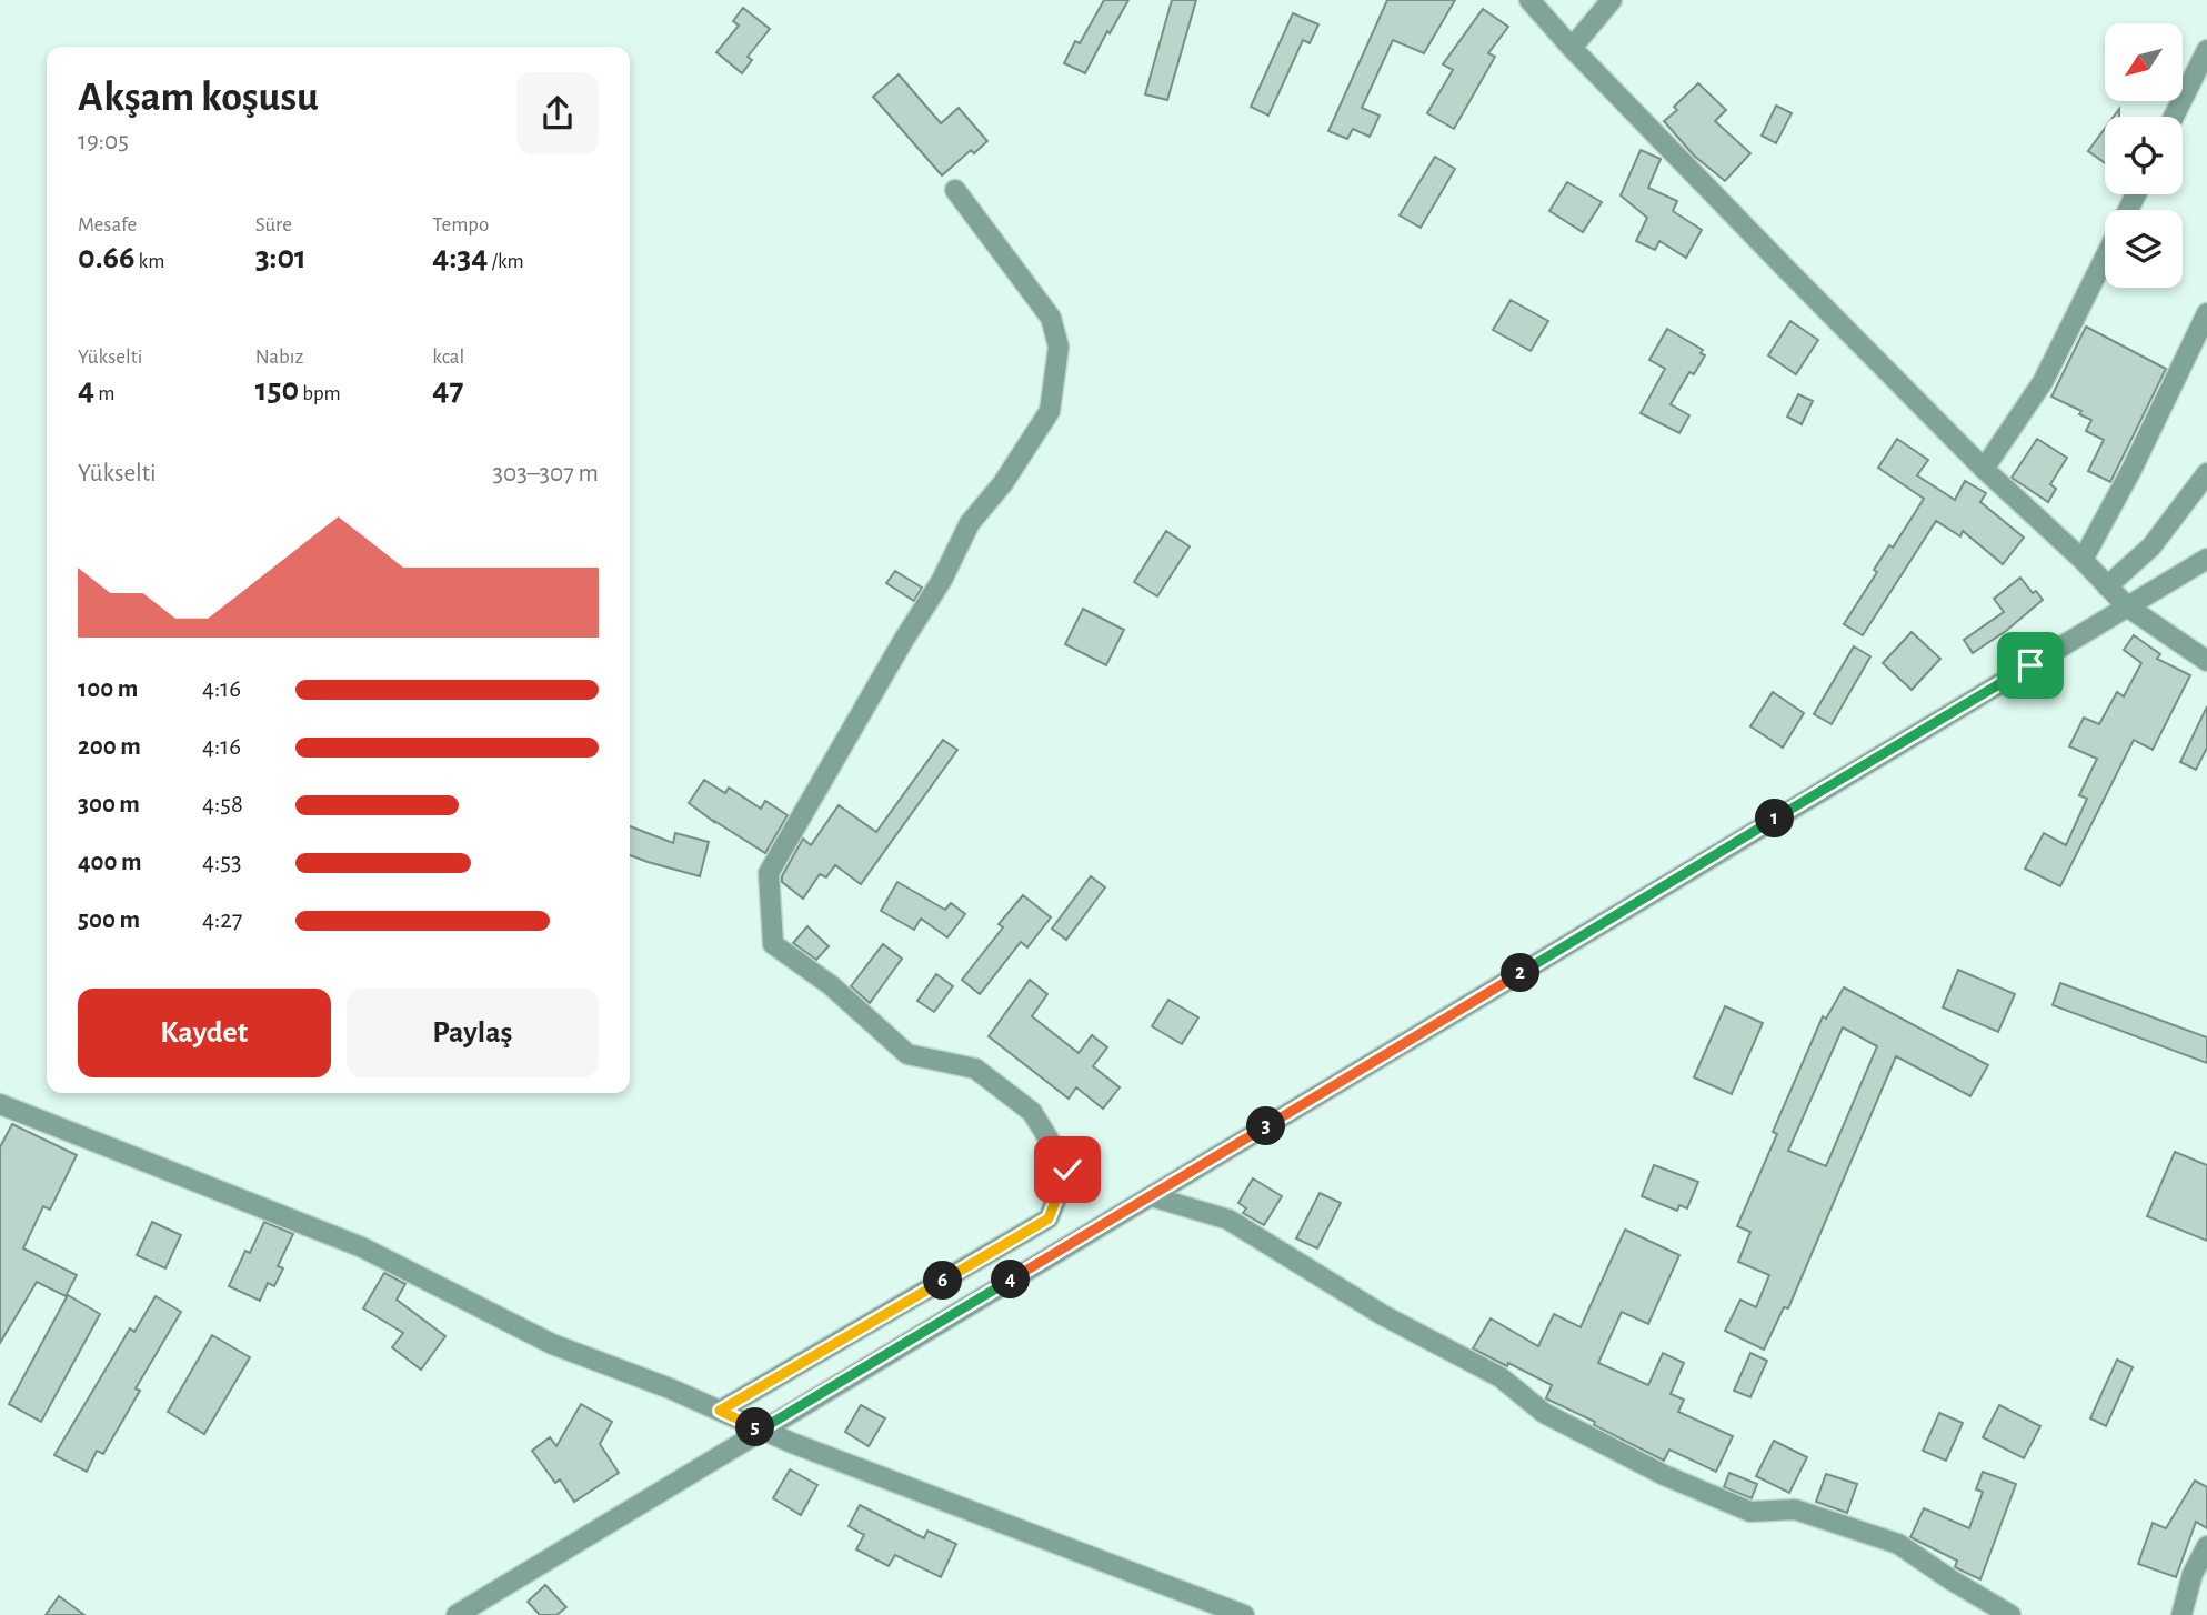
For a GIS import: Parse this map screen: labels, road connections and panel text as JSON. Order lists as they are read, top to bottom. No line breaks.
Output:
{"north":"bottom left","page":{"heading":["Akşam koşusu","19:05"],"stats":[["Mesafe","0.66 km"],["Süre","3:01"],["Tempo","4:34 /km"],["Yükselti","4 m"],["Nabız","150 bpm"],["kcal","47"]],"chart":["Yükselti","303–307 m"],"list":[{"name":"100 m","note":"4:16"},{"name":"200 m","note":"4:16"},{"name":"300 m","note":"4:58"},{"name":"400 m","note":"4:53"},{"name":"500 m","note":"4:27"}],"pins":["1","2","3","4","6","5"],"buttons":["Kaydet","Paylaş"]}}
